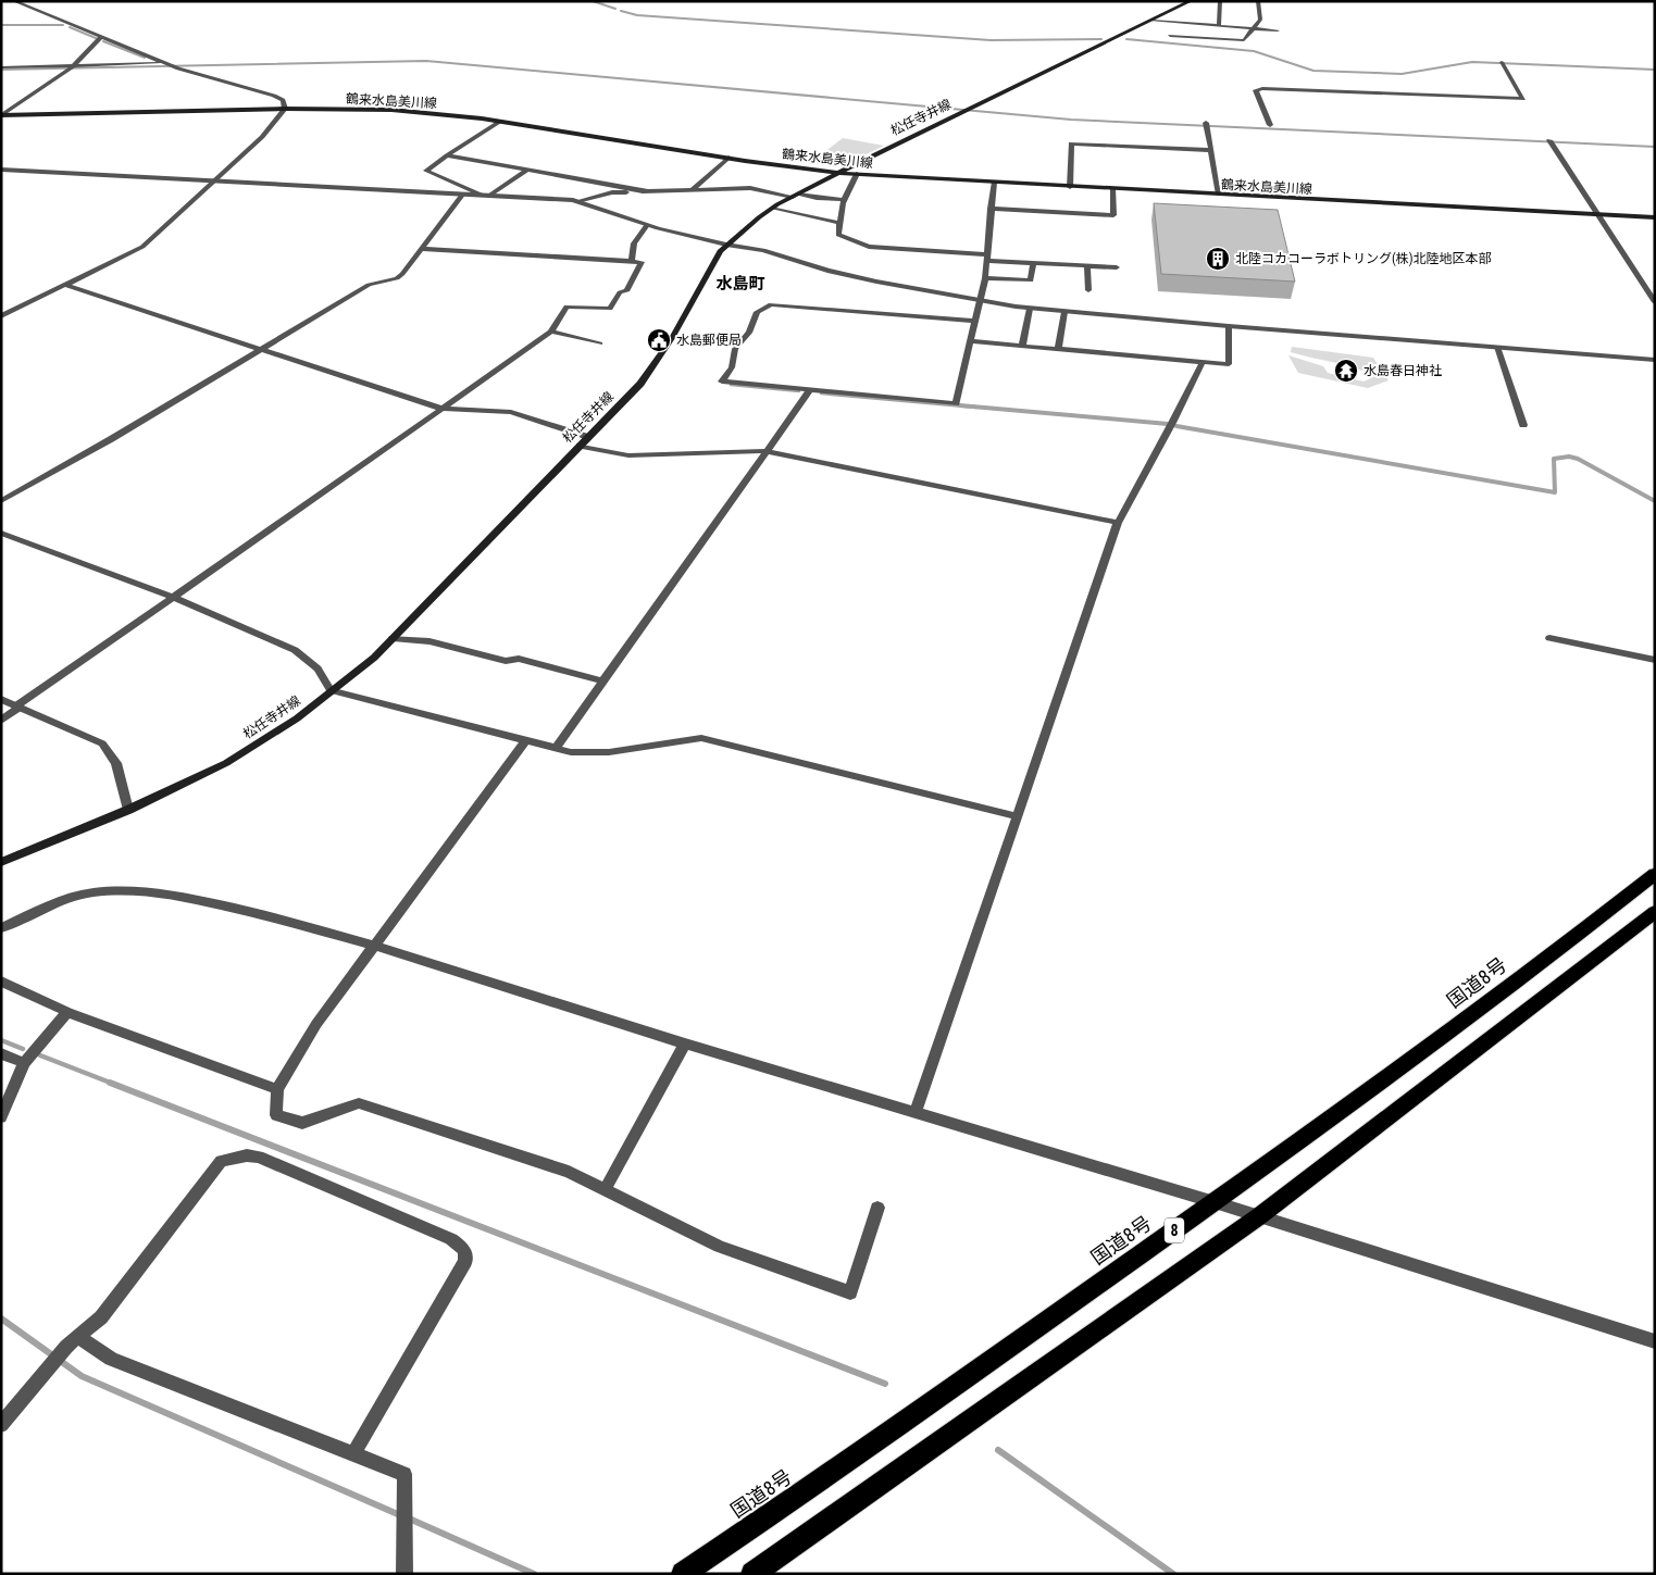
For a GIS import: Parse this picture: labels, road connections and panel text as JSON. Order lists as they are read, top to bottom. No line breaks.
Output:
{"streets":{"highway":["国道8号","8"],"main road":["鶴来水島美川線","松任寺井線"]},"crossings":[["鶴来水島美川線","松任寺井線"]],"districts":["水島町"],"places":{"building":["北陸コカコーラボトリング(株)北陸地区本部"],"public building":["水島郵便局"],"temple":["水島春日神社"]}}
